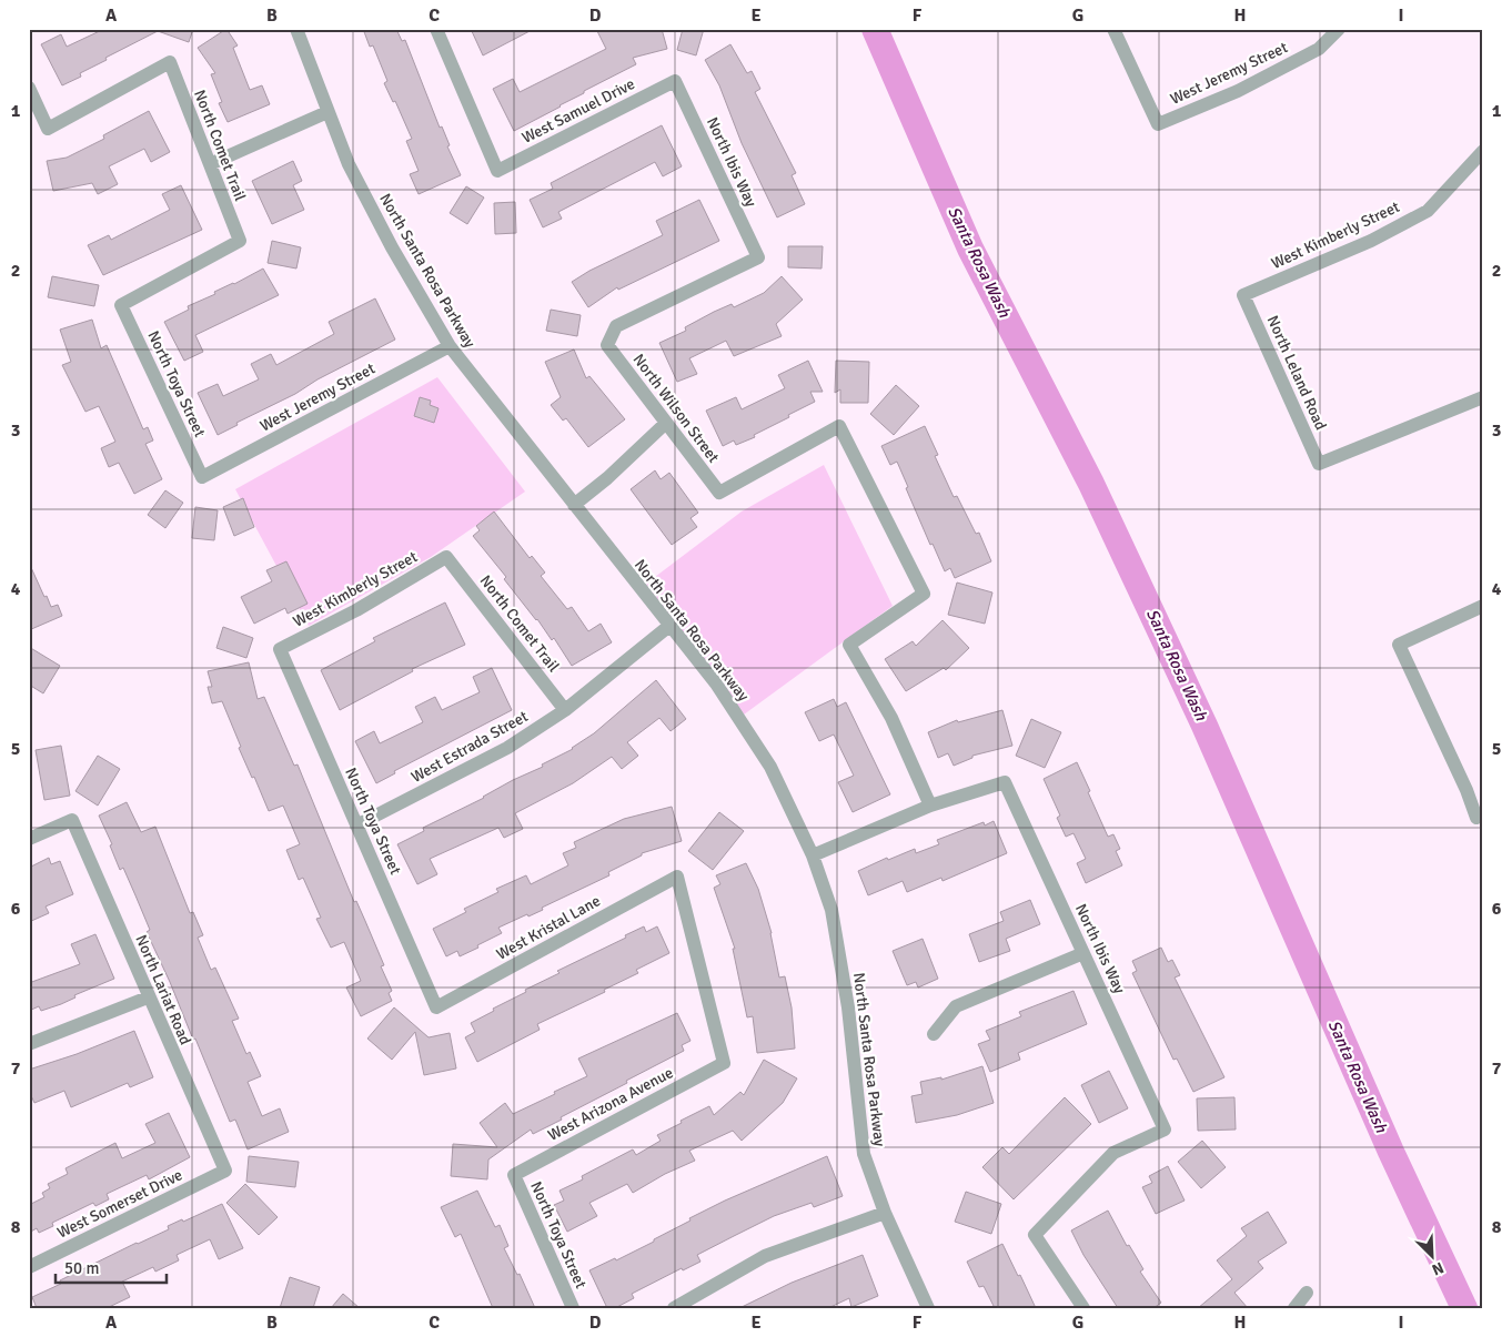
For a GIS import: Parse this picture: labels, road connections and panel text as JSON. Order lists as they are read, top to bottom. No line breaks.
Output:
{"streets":{"street":["West Jeremy Street","West Samuel Drive","North Comet Trail","North Ibis Way","West Kimberly Street","North Santa Rosa Parkway","North Leland Road","North Toya Street","North Wilson Street","West Estrada Street","West Kristal Lane","North Lariat Road","West Arizona Avenue","West Somerset Drive"]},"crossings":[["West Jeremy Street","North Santa Rosa Parkway"],["West Jeremy Street","North Toya Street"],["West Samuel Drive","North Ibis Way"],["North Comet Trail","West Kimberly Street"],["North Comet Trail","North Toya Street"],["North Comet Trail","West Estrada Street"],["North Ibis Way","North Wilson Street"],["West Kimberly Street","North Leland Road"],["West Kimberly Street","North Toya Street"],["North Santa Rosa Parkway","West Estrada Street"],["North Toya Street","West Estrada Street"],["North Toya Street","West Kristal Lane"],["North Toya Street","West Arizona Avenue"],["West Kristal Lane","West Arizona Avenue"],["North Lariat Road","West Somerset Drive"]],"water":["Santa Rosa Wash"],"scale_bar":"50 m","north":"bottom right","grid":{"columns":["A","B","C","D","E","F","G","H","I"],"rows":["1","2","3","4","5","6","7","8"]}}
